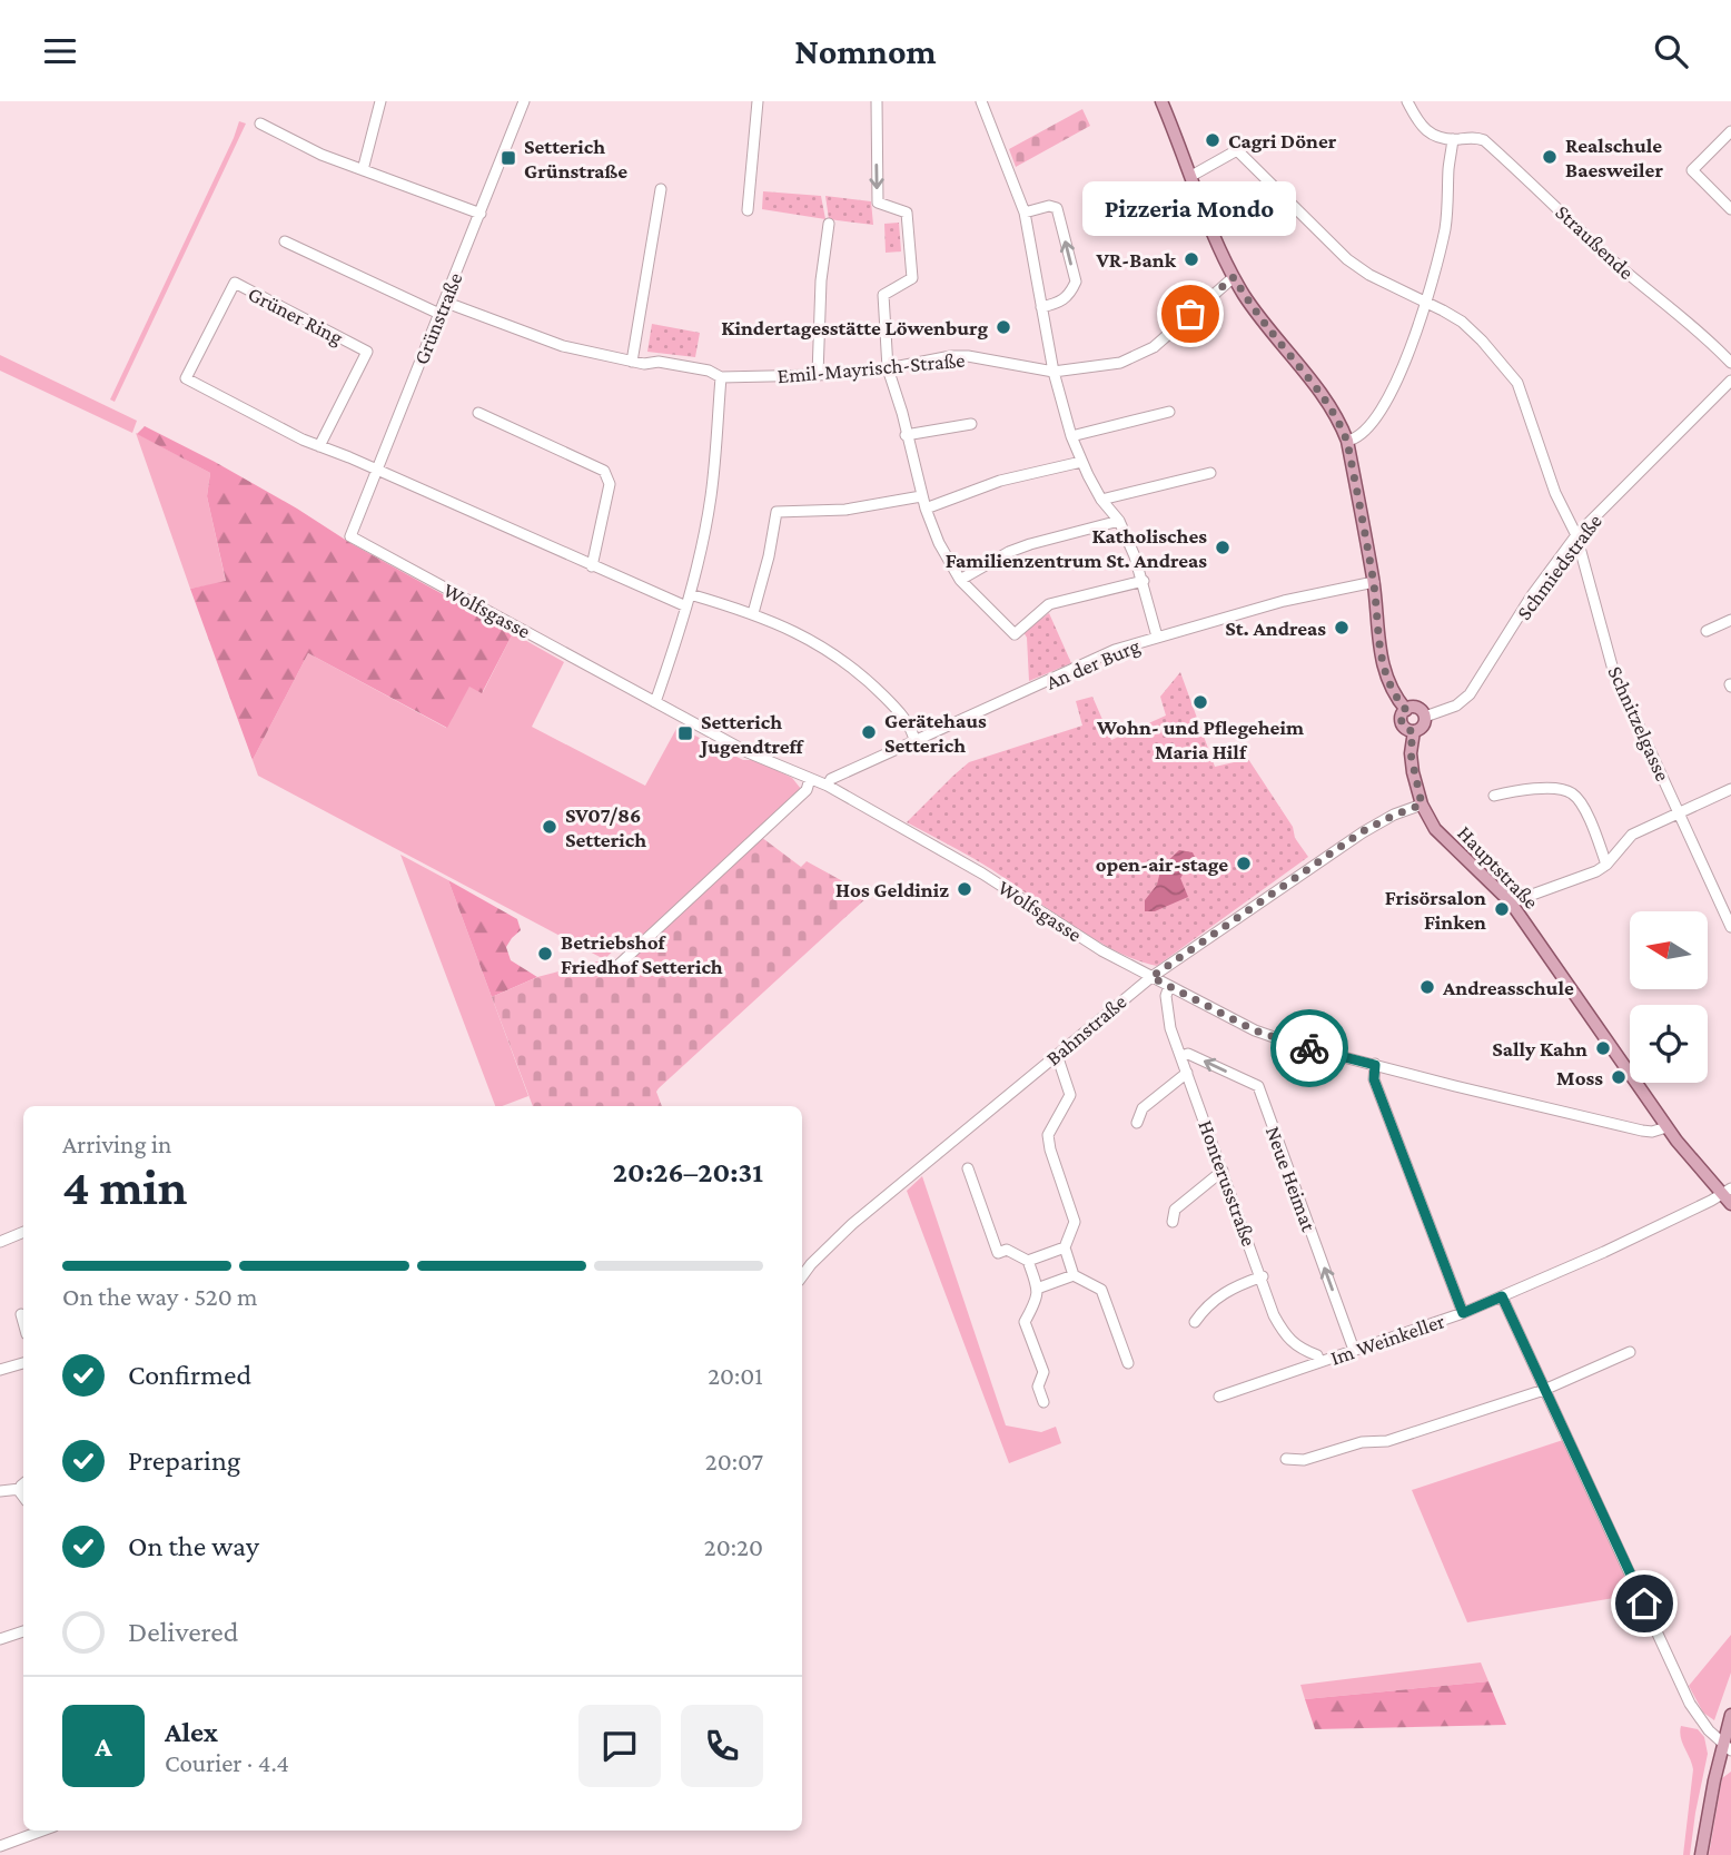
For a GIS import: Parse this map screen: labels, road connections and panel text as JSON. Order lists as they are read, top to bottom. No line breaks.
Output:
{"streets":{"main road":["Hauptstraße"],"street":["Straußende","Grüner Ring","Grünstraße","Emil-Mayrisch-Straße","Schmiedstraße","Wolfsgasse","An der Burg","Schnitzelgasse","Bahnstraße","Neue Heimat","Honterusstraße","Im Weinkeller"]},"crossings":[["Grüner Ring","Grünstraße"],["Grünstraße","Emil-Mayrisch-Straße"],["Grünstraße","Wolfsgasse"],["Schmiedstraße","Schnitzelgasse"],["Schmiedstraße","Hauptstraße"],["Wolfsgasse","An der Burg"],["Wolfsgasse","Hauptstraße"],["Wolfsgasse","Bahnstraße"],["Wolfsgasse","Honterusstraße"],["Hauptstraße","Bahnstraße"],["Hauptstraße","Im Weinkeller"],["Neue Heimat","Honterusstraße"],["Neue Heimat","Im Weinkeller"],["Honterusstraße","Im Weinkeller"]],"one_way":["Neue Heimat"],"places":{"other":["Cagri Döner","Realschule Baesweiler","VR-Bank","Pizzeria Mondo","Kindertagesstätte Löwenburg","Katholisches Familienzentrum St. Andreas","St. Andreas","Wohn- und Pflegeheim Maria Hilf","Gerätehaus Setterich","SV07/86 Setterich","open-air-stage","Hos Geldiniz","Frisörsalon Finken","Betriebshof Friedhof Setterich","Andreasschule","Sally Kahn","Moss"],"transit":["Setterich Grünstraße","Setterich Jugendtreff"]},"north":"left","page":{"header":"Nomnom","bubble":"Pizzeria Mondo","heading":["4 min","Arriving in","20:26–20:31"],"panel":["Alex","Courier · 4.4"],"bar":"On the way · 520 m","list":[["Confirmed","20:01"],["Preparing","20:07"],["On the way","20:20"],"Delivered"],"round":"A"}}
